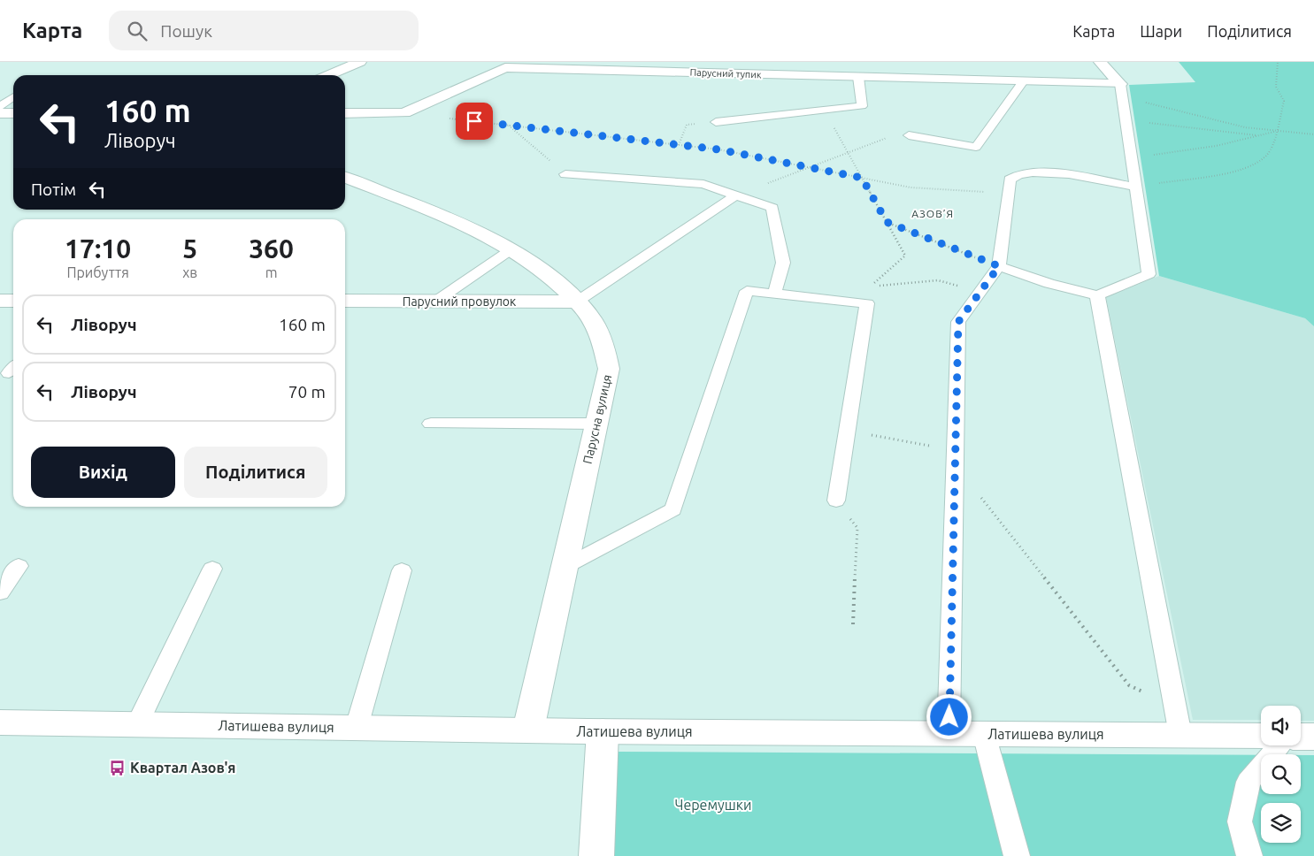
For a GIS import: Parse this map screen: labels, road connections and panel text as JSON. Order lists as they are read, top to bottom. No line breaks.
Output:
{"streets":{"street":["Парусний тупик","Парусний провулок","Парусна вулиця","Латишева вулиця"]},"crossings":[["Парусний провулок","Парусна вулиця"],["Парусна вулиця","Латишева вулиця"]],"districts":["АЗОВ’Я"],"parks":["Черемушки"],"places":{"bus stop":["Квартал Азов'я"]},"page":{"header":"Карта","search":"Пошук","nav":["Карта","Шари","Поділитися"],"turn":["160 m","Ліворуч"],"then":"Потім","eta":["17:10","Прибуття","5","хв","360","m"],"list":[{"name":"Ліворуч","value":"160 m"},{"name":"Ліворуч","value":"70 m"}],"buttons":["Вихід","Поділитися"]}}
